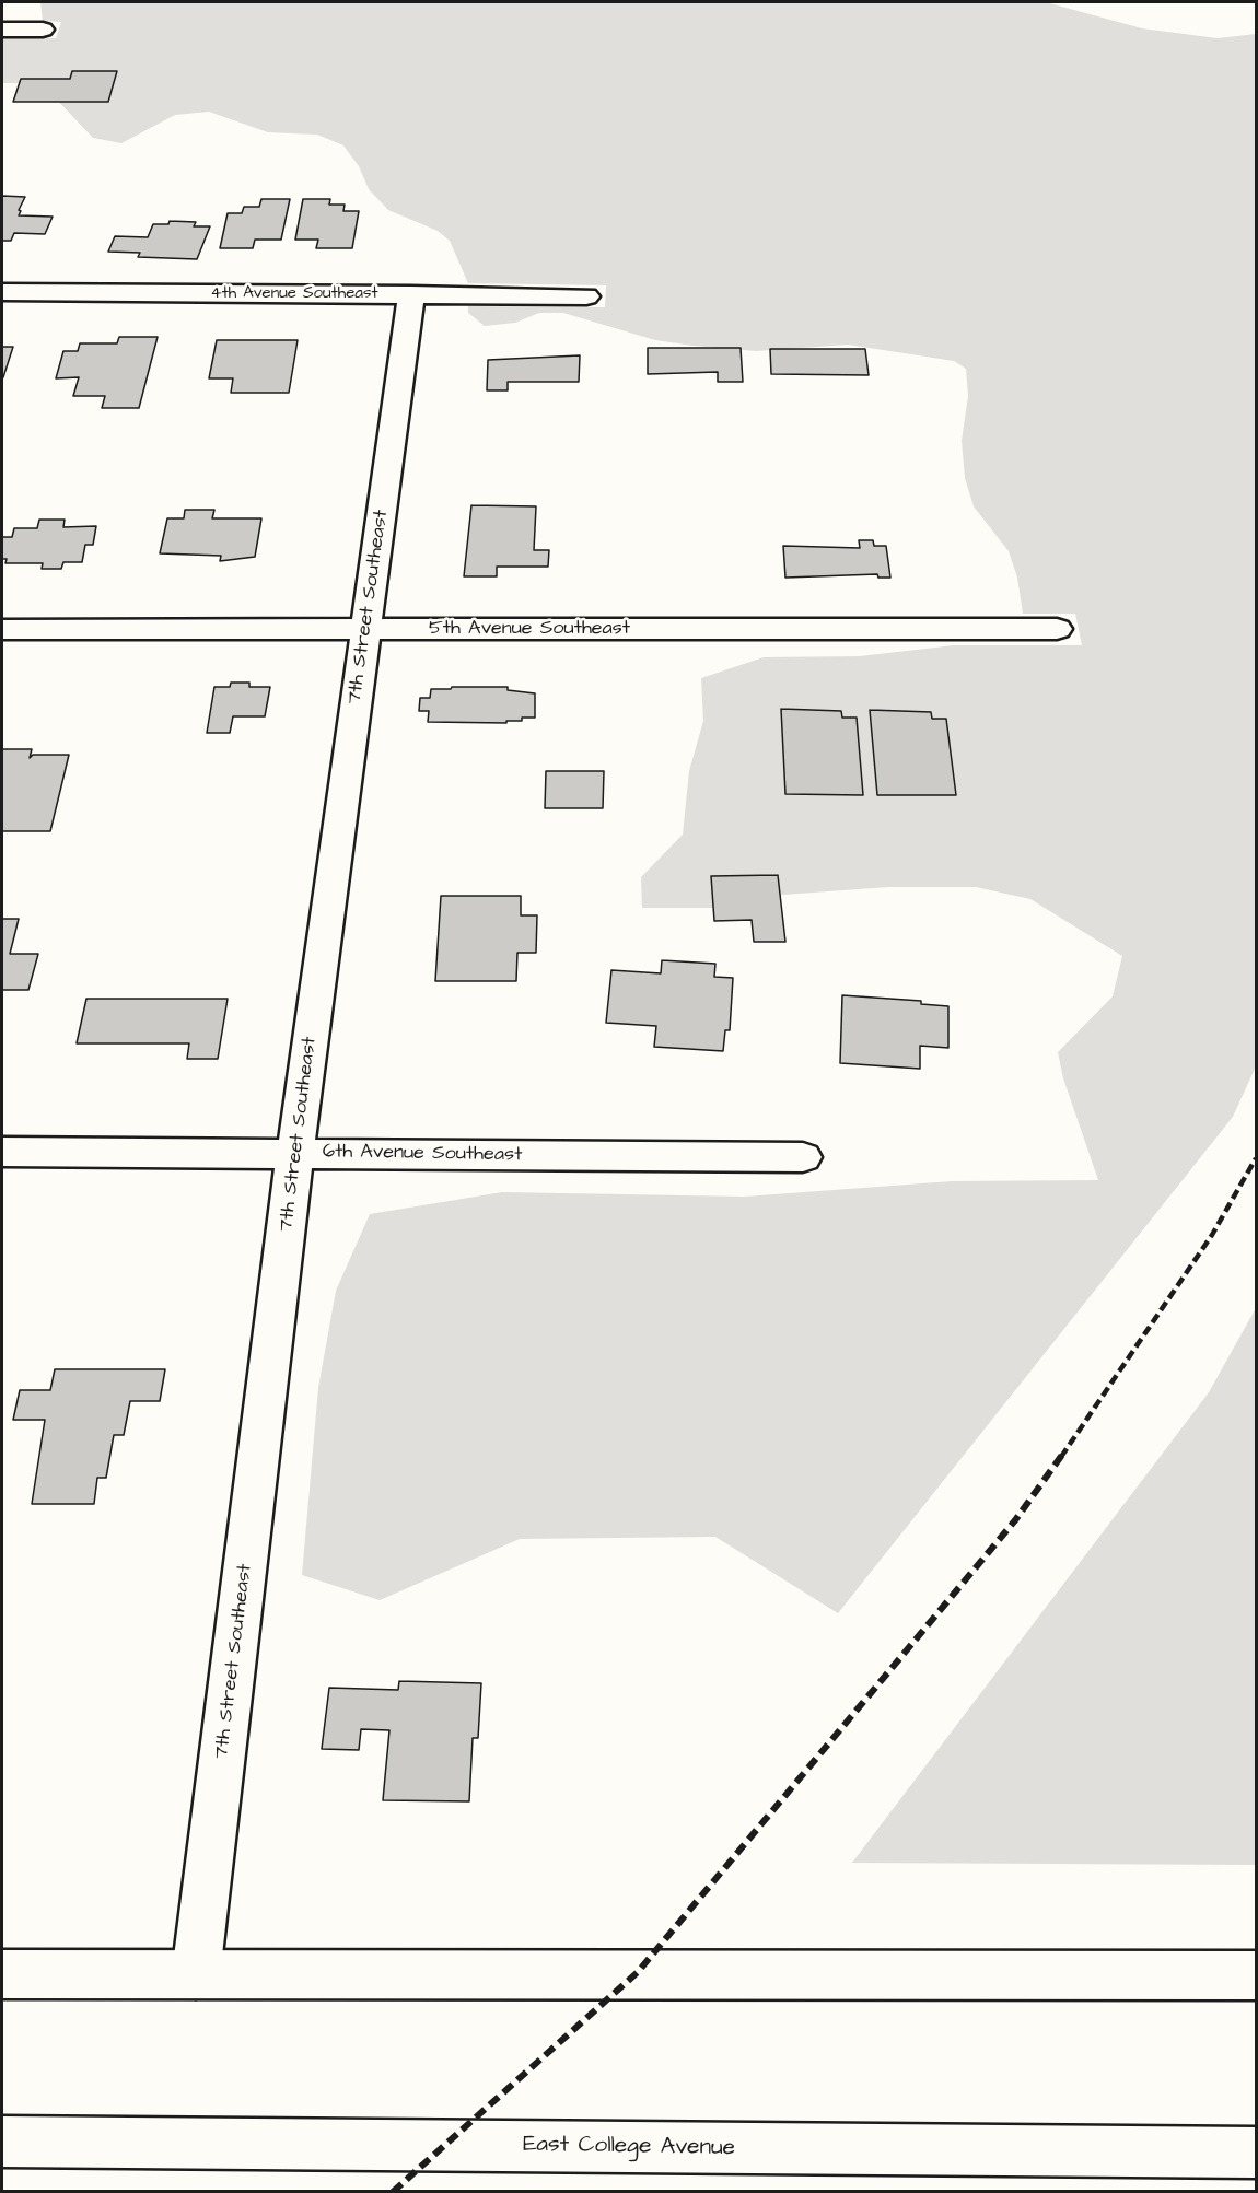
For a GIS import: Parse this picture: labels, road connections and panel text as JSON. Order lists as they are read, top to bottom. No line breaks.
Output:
{"streets":{"street":["4th Avenue Southeast","7th Street Southeast","5th Avenue Southeast","6th Avenue Southeast","East College Avenue"]},"crossings":[["4th Avenue Southeast","7th Street Southeast"],["7th Street Southeast","5th Avenue Southeast"],["7th Street Southeast","6th Avenue Southeast"]]}
